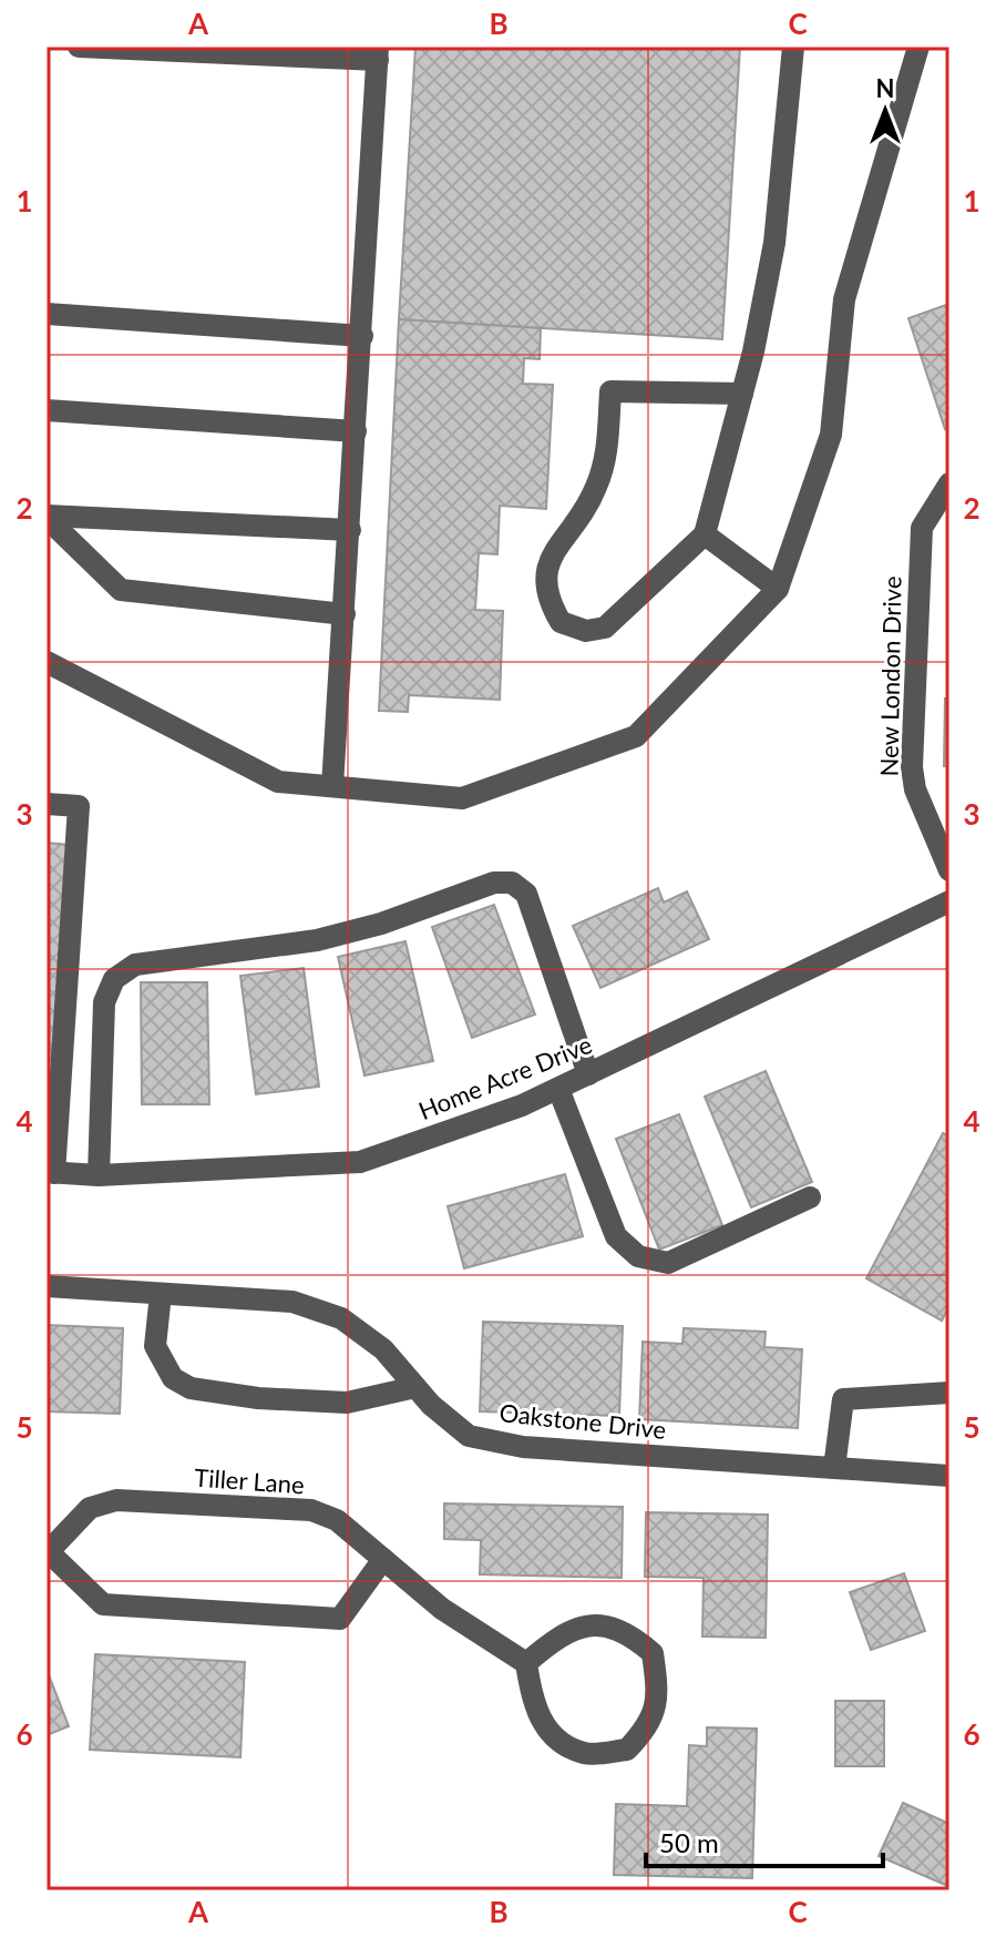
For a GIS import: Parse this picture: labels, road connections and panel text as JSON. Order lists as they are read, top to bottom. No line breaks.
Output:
{"streets":{"street":["New London Drive","Home Acre Drive","Oakstone Drive","Tiller Lane"]},"scale_bar":"50 m","north":"top","grid":{"columns":["A","B","C"],"rows":["1","2","3","4","5","6"]}}
